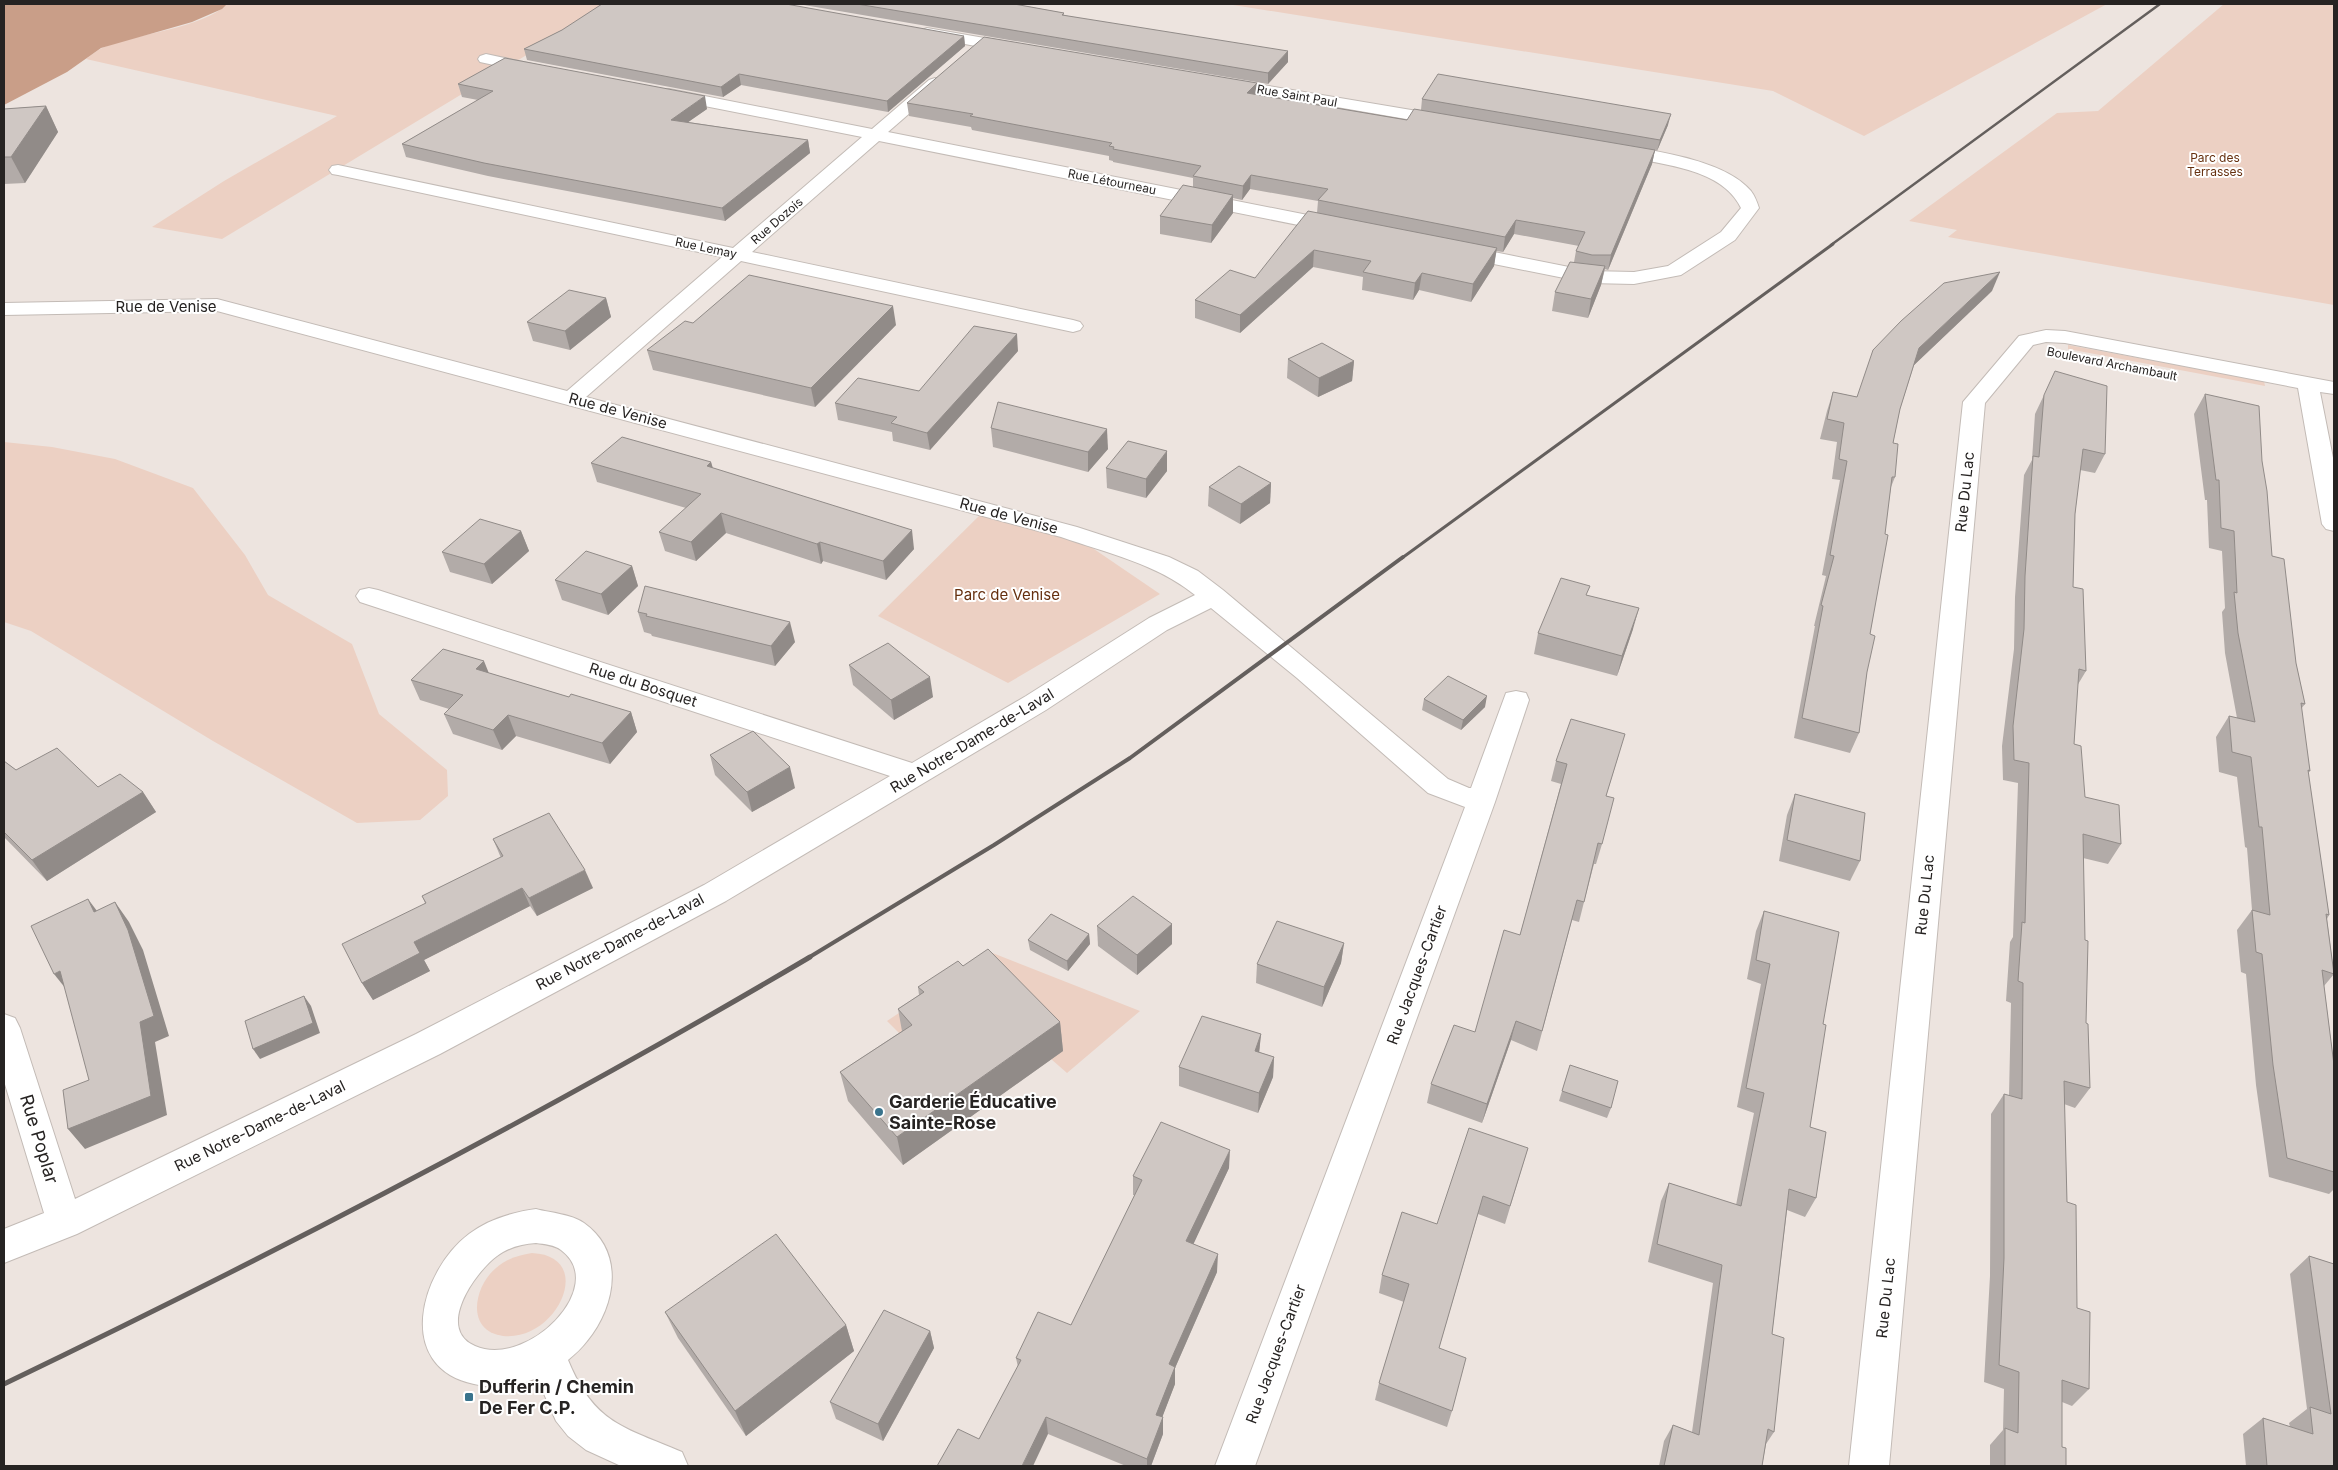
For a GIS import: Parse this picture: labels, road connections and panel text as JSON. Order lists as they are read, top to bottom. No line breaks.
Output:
{"streets":{"street":["Rue Saint Paul","Rue Létourneau","Rue Dozois","Rue Lemay","Rue de Venise","Boulevard Archambault","Rue Du Lac","Rue du Bosquet","Rue Notre-Dame-de-Laval","Rue Jacques-Cartier","Rue Poplar"]},"crossings":[["Rue Létourneau","Rue Dozois"],["Rue Dozois","Rue Lemay"],["Rue Dozois","Rue de Venise"],["Rue de Venise","Rue Notre-Dame-de-Laval"],["Boulevard Archambault","Rue Du Lac"],["Rue du Bosquet","Rue Notre-Dame-de-Laval"],["Rue Notre-Dame-de-Laval","Rue Poplar"]],"parks":["Parc des Terrasses","Parc de Venise"],"places":{"other":["Garderie Éducative Sainte-Rose"],"transit":["Dufferin / Chemin De Fer C.P."]}}
